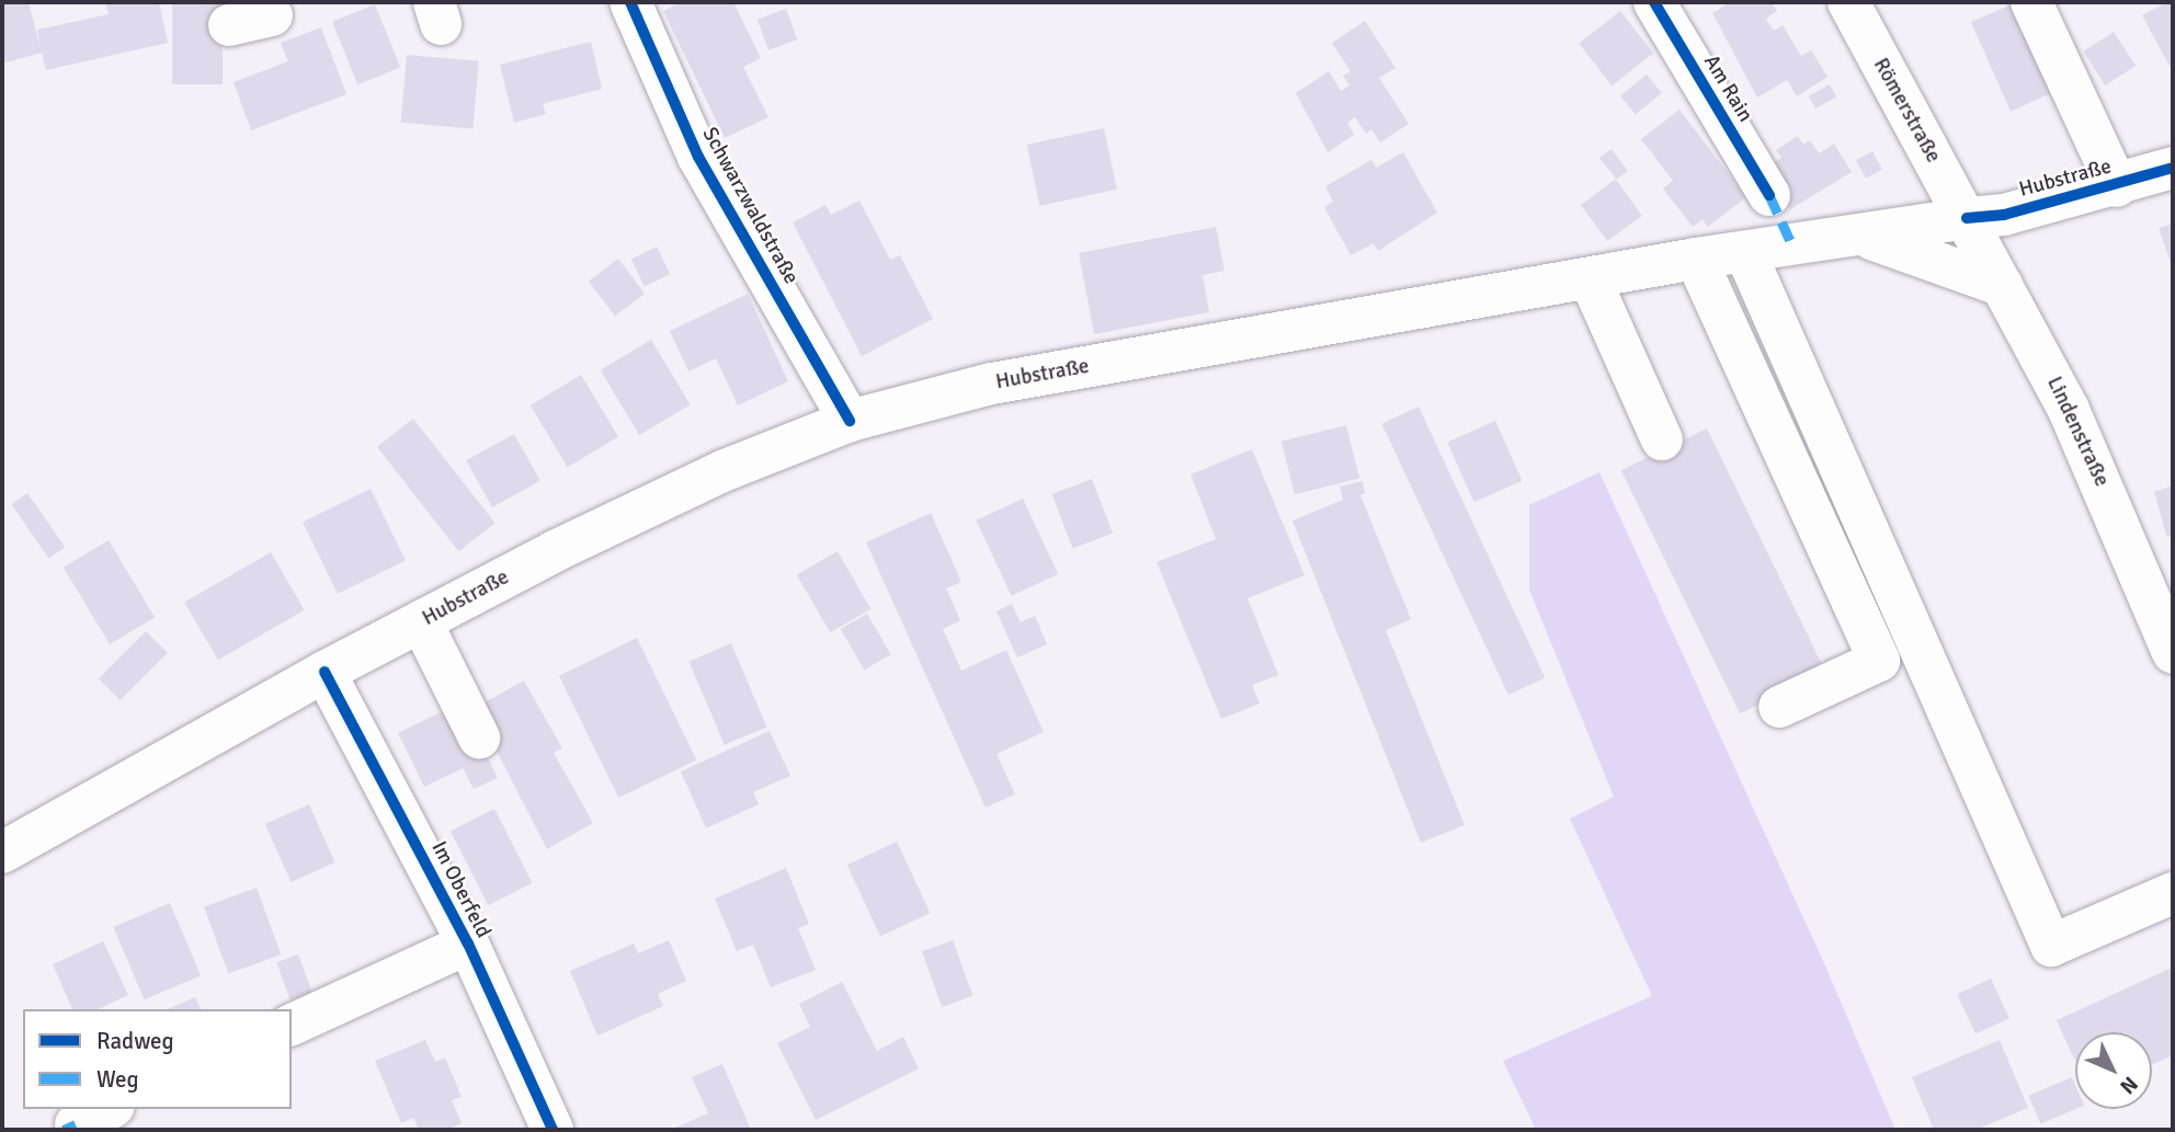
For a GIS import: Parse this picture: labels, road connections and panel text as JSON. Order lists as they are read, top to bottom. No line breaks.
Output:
{"streets":{"main road":["Am Rain","Römerstraße","Hubstraße","Schwarzwaldstraße","Lindenstraße","Im Oberfeld"]},"crossings":[["Römerstraße","Hubstraße"],["Römerstraße","Lindenstraße"],["Hubstraße","Schwarzwaldstraße"],["Hubstraße","Lindenstraße"],["Hubstraße","Im Oberfeld"]],"legend":["Radweg","Weg"],"north":"bottom right"}
